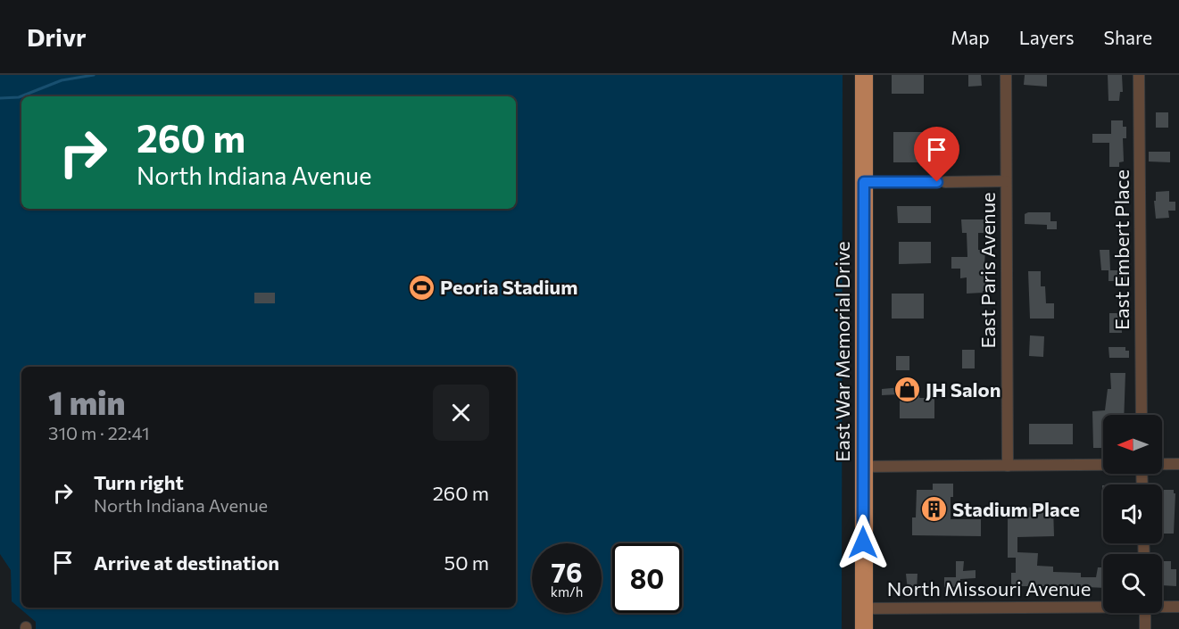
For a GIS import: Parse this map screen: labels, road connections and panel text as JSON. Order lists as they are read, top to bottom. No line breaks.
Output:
{"streets":{"highway":["East War Memorial Drive"],"street":["East Embert Place","East Paris Avenue","North Missouri Avenue"]},"crossings":[["East War Memorial Drive","North Missouri Avenue"]],"places":{"sports":["Peoria Stadium"],"shop":["JH Salon"],"building":["Stadium Place"]},"north":"left","page":{"header":"Drivr","nav":["Map","Layers","Share"],"turn":["260 m","North Indiana Avenue"],"heading":["1 min","310 m · 22:41"],"list":[{"name":"Turn right","note":"North Indiana Avenue","value":"260 m"},{"name":"Arrive at destination","value":"50 m"}],"speed":"76 km/h","limit":"80"}}
